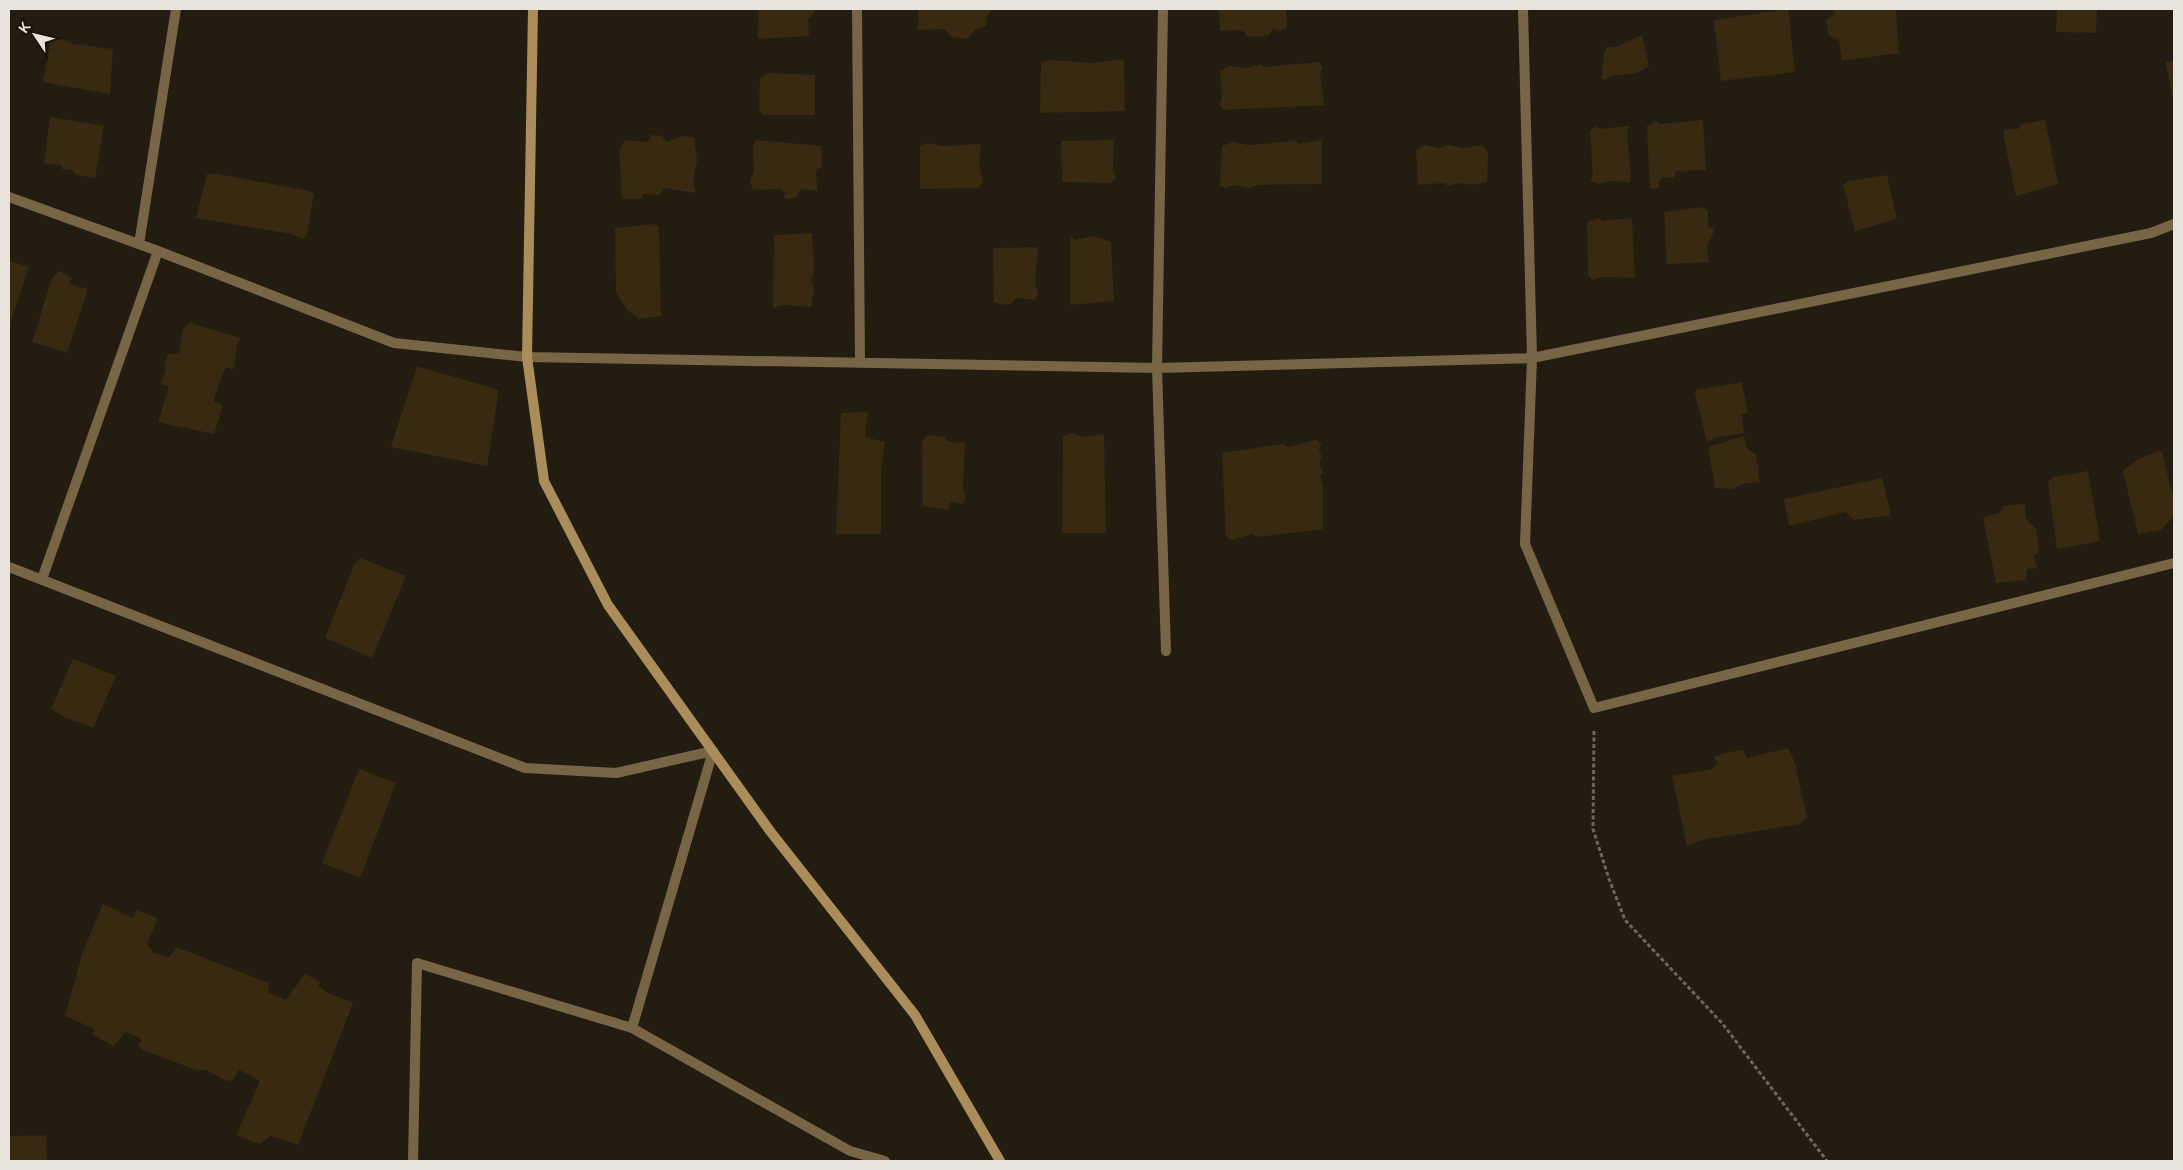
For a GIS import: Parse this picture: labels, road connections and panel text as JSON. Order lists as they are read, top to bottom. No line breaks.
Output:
{"north":"top left"}
